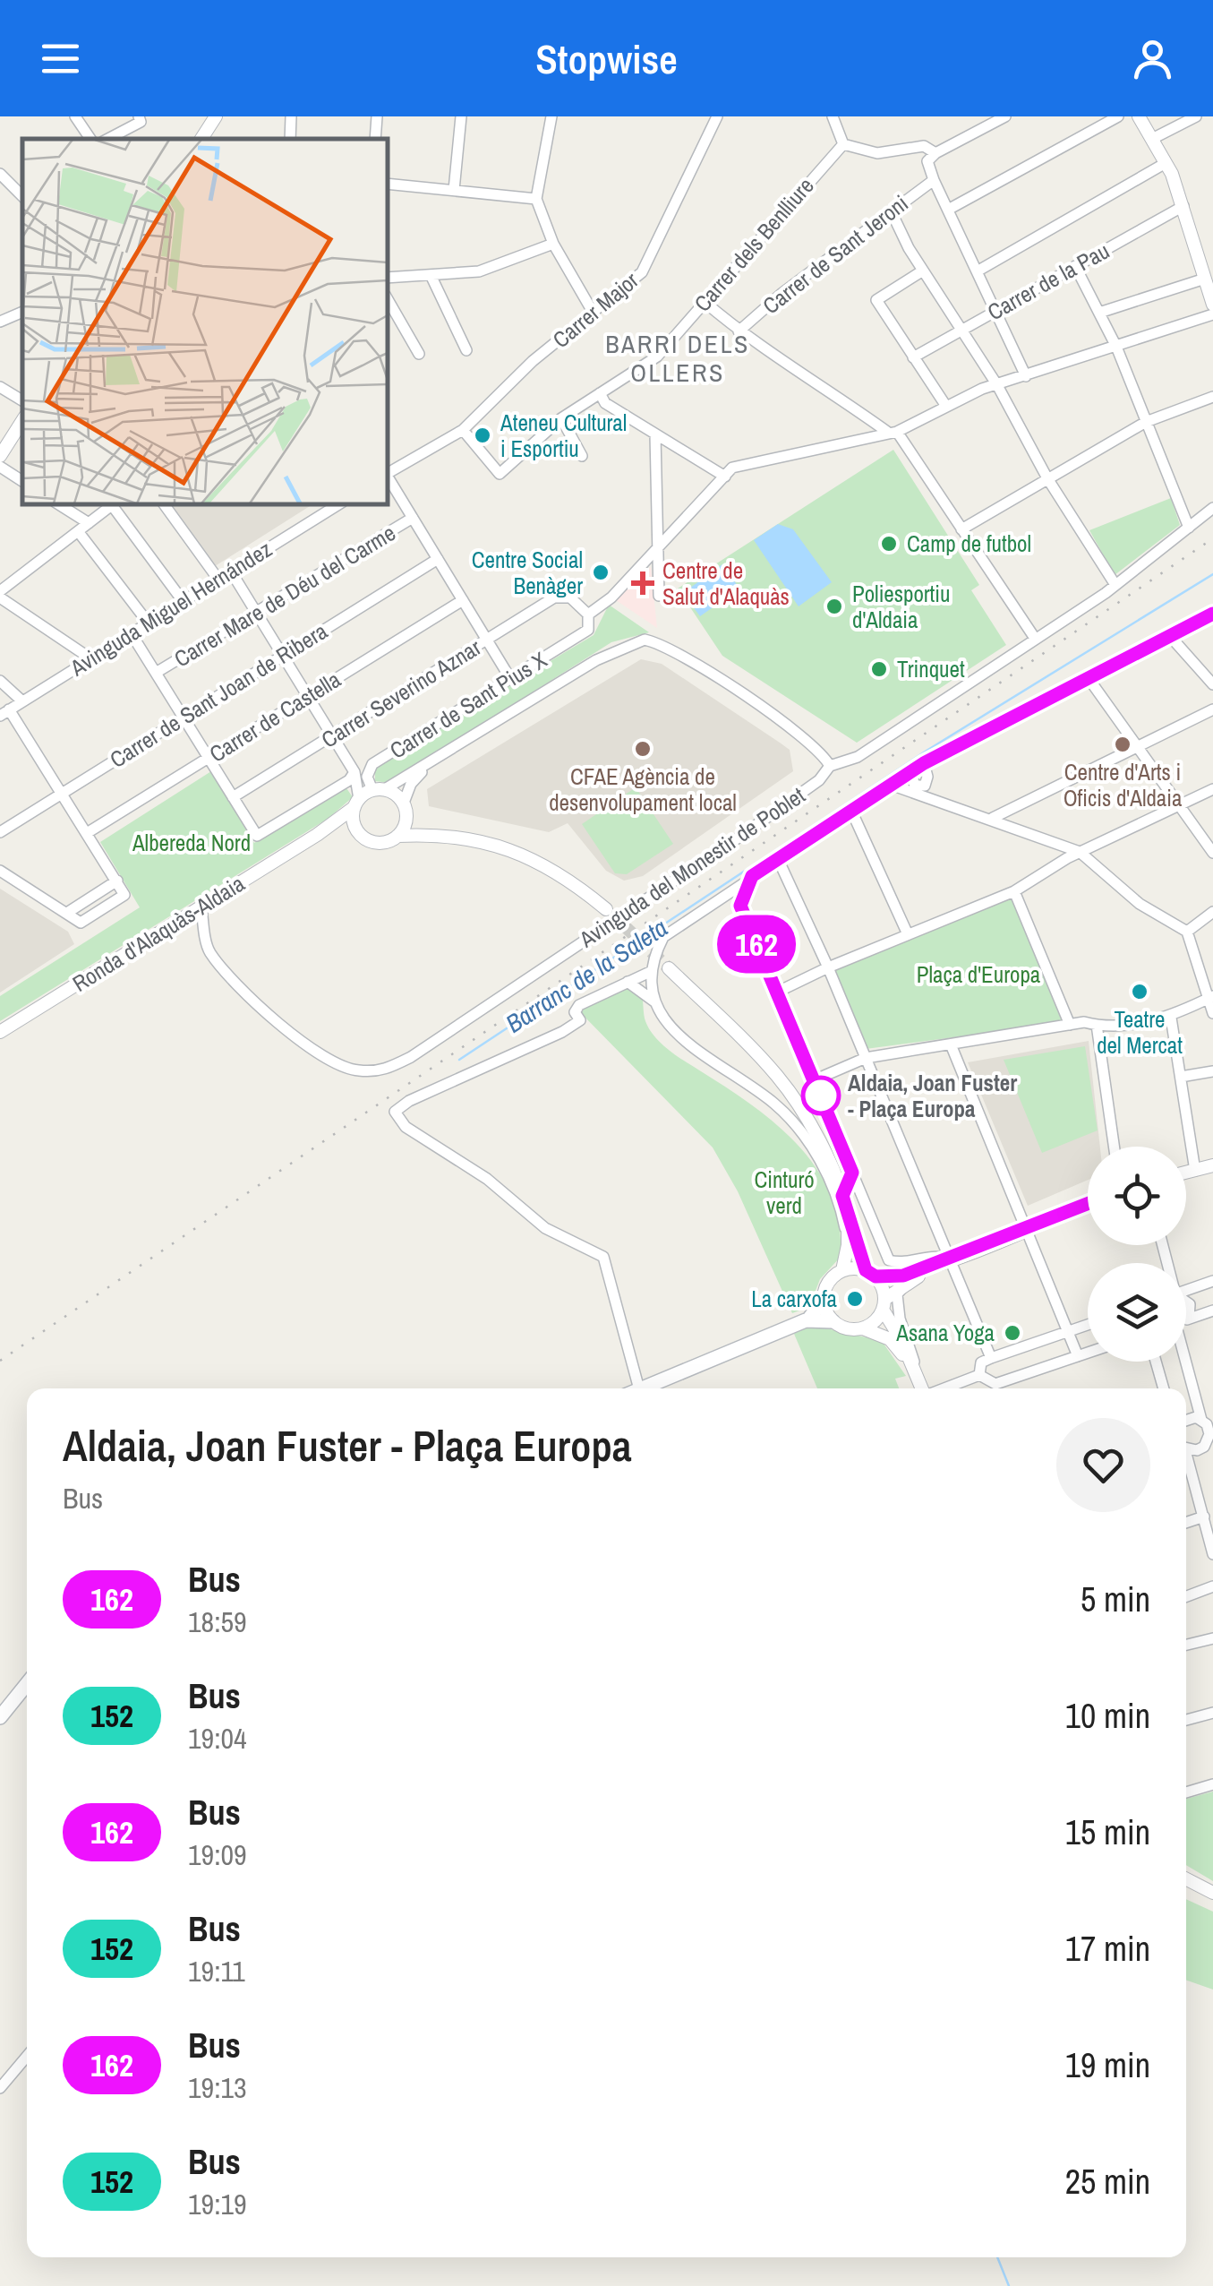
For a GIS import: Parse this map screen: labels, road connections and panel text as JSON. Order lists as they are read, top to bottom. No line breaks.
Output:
{"streets":{"street":["Carrer dels Benlliure","Carrer de Sant Jeroni","Carrer de la Pau","Carrer Major","Carrer Mare de Déu del Carme","Avinguda Miguel Hernández","Carrer Severino Aznar","Carrer de Sant Joan de Ribera","Carrer de Sant Pius X","Carrer de Castella","Avinguda del Monestir de Poblet","Ronda d'Alaquàs-Aldaia"]},"crossings":[["Carrer dels Benlliure","Carrer Major"],["Carrer Severino Aznar","Carrer de Sant Pius X"],["Carrer de Sant Pius X","Ronda d'Alaquàs-Aldaia"],["Avinguda del Monestir de Poblet","Ronda d'Alaquàs-Aldaia"]],"districts":["BARRI DELS OLLERS"],"water":["Barranc de la Saleta"],"parks":["Albereda Nord","Plaça d'Europa","Cinturó verd"],"places":{"other":["Ateneu Cultural i Esportiu","Camp de futbol","Centre Social Benàger","Poliesportiu d'Aldaia","Trinquet","Centre d'Arts i Oficis d'Aldaia","CFAE Agència de desenvolupament local","Teatre del Mercat","Aldaia, Joan Fuster - Plaça Europa","La carxofa","Asana Yoga"],"health":["Centre de Salut d'Alaquàs"]},"lines":["bus line 162"],"page":{"header":"Stopwise","on_map":"162","heading":["Aldaia, Joan Fuster - Plaça Europa","Bus"],"list":[{"mark":"162","name":"Bus","note":"18:59","value":"5 min"},{"mark":"152","name":"Bus","note":"19:04","value":"10 min"},{"mark":"162","name":"Bus","note":"19:09","value":"15 min"},{"mark":"152","name":"Bus","note":"19:11","value":"17 min"},{"mark":"162","name":"Bus","note":"19:13","value":"19 min"},{"mark":"152","name":"Bus","note":"19:19","value":"25 min"}]}}
